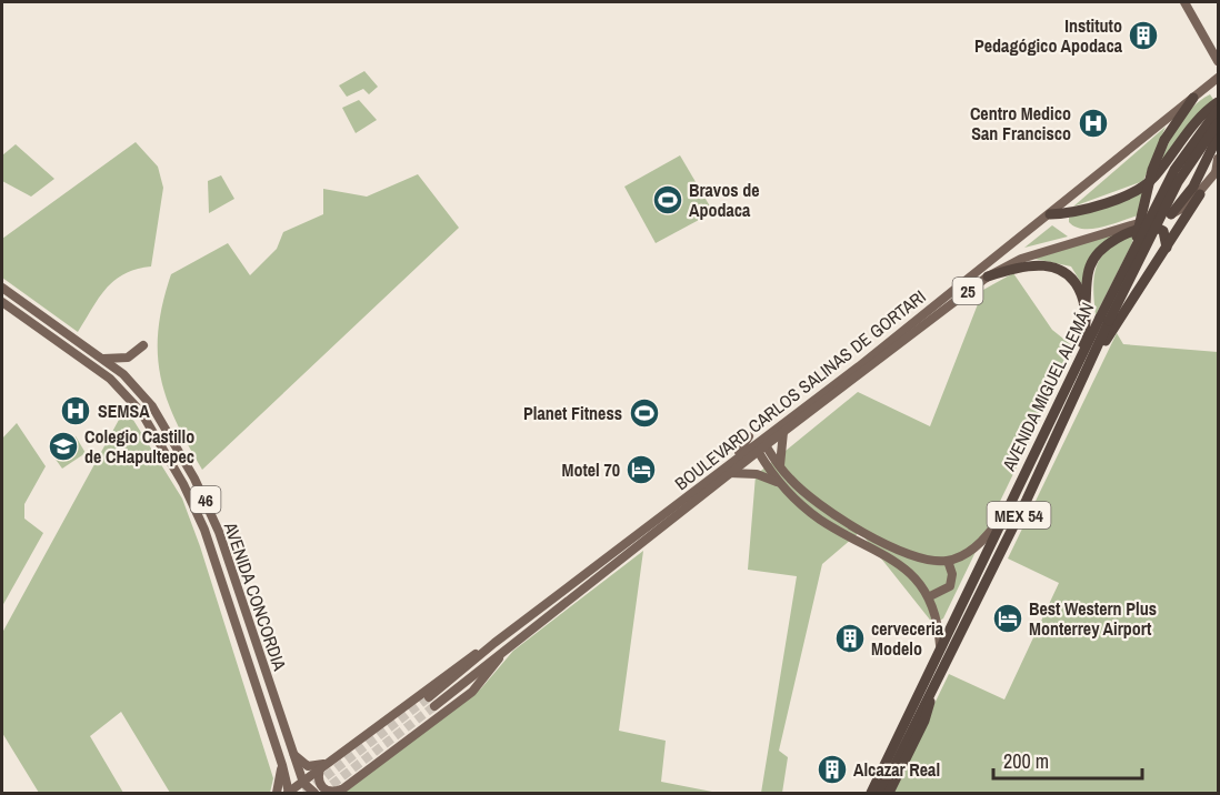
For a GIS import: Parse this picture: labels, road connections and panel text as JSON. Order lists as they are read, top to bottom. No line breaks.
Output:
{"streets":{"highway":["AVENIDA MIGUEL ALEMÁN","MEX 54"],"main road":["25","BOULEVARD CARLOS SALINAS DE GORTARI","46","AVENIDA CONCORDIA"]},"places":{"building":["Instituto Pedagógico Apodaca","cerveceria Modelo","Alcazar Real"],"hospital":["Centro Medico San Francisco","SEMSA"],"sports":["Bravos de Apodaca","Planet Fitness"],"school or university":["Colegio Castillo de CHapultepec"],"hotel":["Motel 70","Best Western Plus Monterrey Airport"]},"scale_bar":"200 m"}
